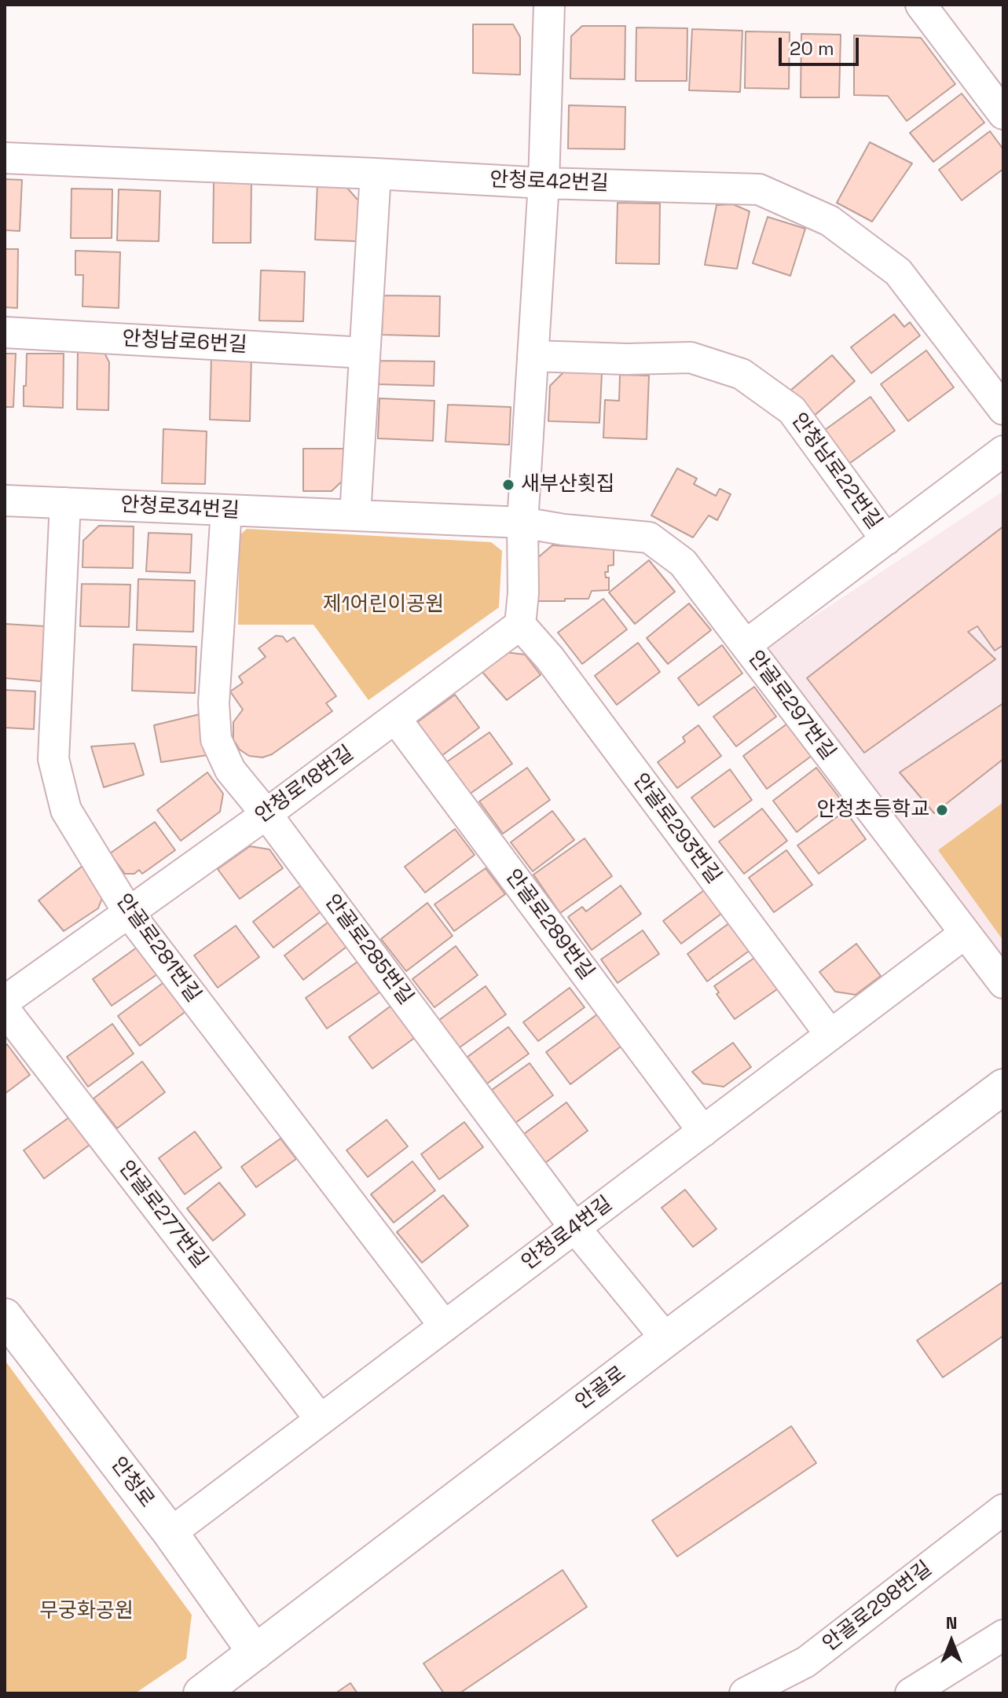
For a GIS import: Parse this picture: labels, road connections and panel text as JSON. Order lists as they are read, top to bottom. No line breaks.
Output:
{"streets":{"main road":["안골로","안청로"],"street":["안청로42번길","안청남로6번길","안청남로22번길","안청로34번길","안골로297번길","안청로18번길","안골로293번길","안골로289번길","안골로281번길","안골로285번길","안골로277번길","안청로4번길","안골로298번길"]},"crossings":[["안청로34번길","안골로297번길"],["안청로34번길","안골로281번길"],["안청로34번길","안골로285번길"],["안골로297번길","안청로4번길"],["안청로18번길","안골로293번길"],["안청로18번길","안골로289번길"],["안청로18번길","안골로281번길"],["안청로18번길","안골로285번길"],["안골로293번길","안청로4번길"],["안골로289번길","안청로4번길"],["안골로281번길","안청로4번길"],["안골로285번길","안청로4번길"],["안골로285번길","안골로"],["안골로277번길","안청로4번길"],["안청로4번길","안청로"],["안골로","안청로"]],"parks":["제1어린이공원","무궁화공원"],"places":["새부산횟집","안청초등학교"],"scale_bar":"20 m","north":"top"}
